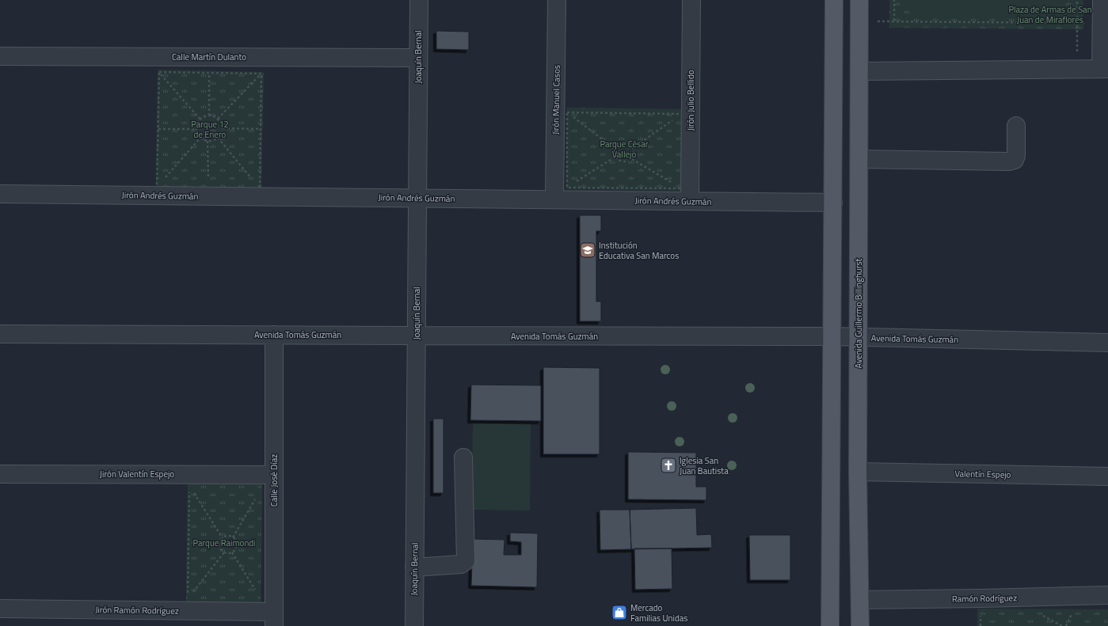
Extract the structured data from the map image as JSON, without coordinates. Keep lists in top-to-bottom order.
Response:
{
  "streets": {
    "main road": ["Avenida Guillermo Billinghurst"],
    "street": [
      "Calle Martín Dulanto",
      "Joaquín Bernal",
      "Jirón Manuel Casos",
      "Jirón Julio Bellido",
      "Jirón Andrés Guzmán",
      "Avenida Tomás Guzmán",
      "Jirón Valentín Espejo",
      "Valentín Espejo",
      "Calle José Díaz",
      "Ramón Rodríguez",
      "Jirón Ramón Rodríguez"
    ]
  },
  "crossings": [
    ["Calle Martín Dulanto", "Joaquín Bernal"],
    ["Joaquín Bernal", "Jirón Andrés Guzmán"],
    ["Joaquín Bernal", "Avenida Tomás Guzmán"],
    ["Jirón Manuel Casos", "Jirón Andrés Guzmán"],
    ["Jirón Julio Bellido", "Jirón Andrés Guzmán"],
    ["Avenida Guillermo Billinghurst", "Avenida Tomás Guzmán"],
    ["Avenida Guillermo Billinghurst", "Valentín Espejo"],
    ["Avenida Guillermo Billinghurst", "Ramón Rodríguez"],
    ["Avenida Tomás Guzmán", "Calle José Díaz"],
    ["Jirón Valentín Espejo", "Calle José Díaz"],
    ["Calle José Díaz", "Jirón Ramón Rodríguez"]
  ],
  "parks": [
    "Plaza de Armas de San Juan de Miraflores",
    "Parque 12 de Enero",
    "Parque César Vallejo",
    "Parque Raimondi"
  ],
  "places": {
    "school or university": ["Institución Educativa San Marcos"],
    "church": ["Iglesia San Juan Bautista"],
    "shop": ["Mercado Familias Unidas"]
  }
}
